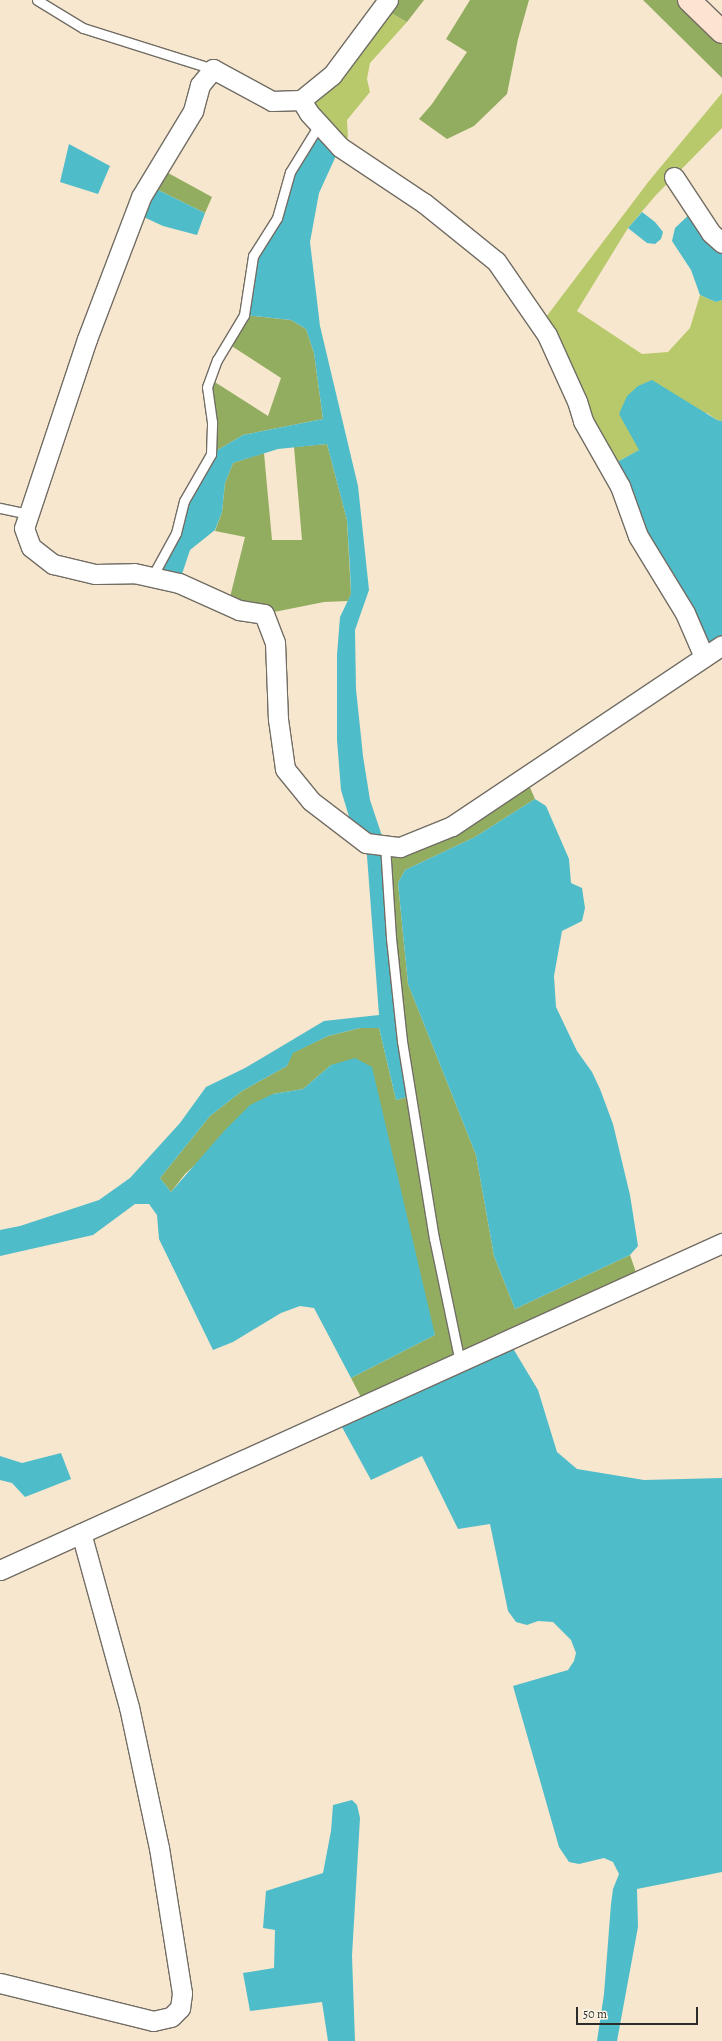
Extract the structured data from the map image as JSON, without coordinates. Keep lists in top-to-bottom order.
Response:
{
  "scale_bar": "50 m"
}
